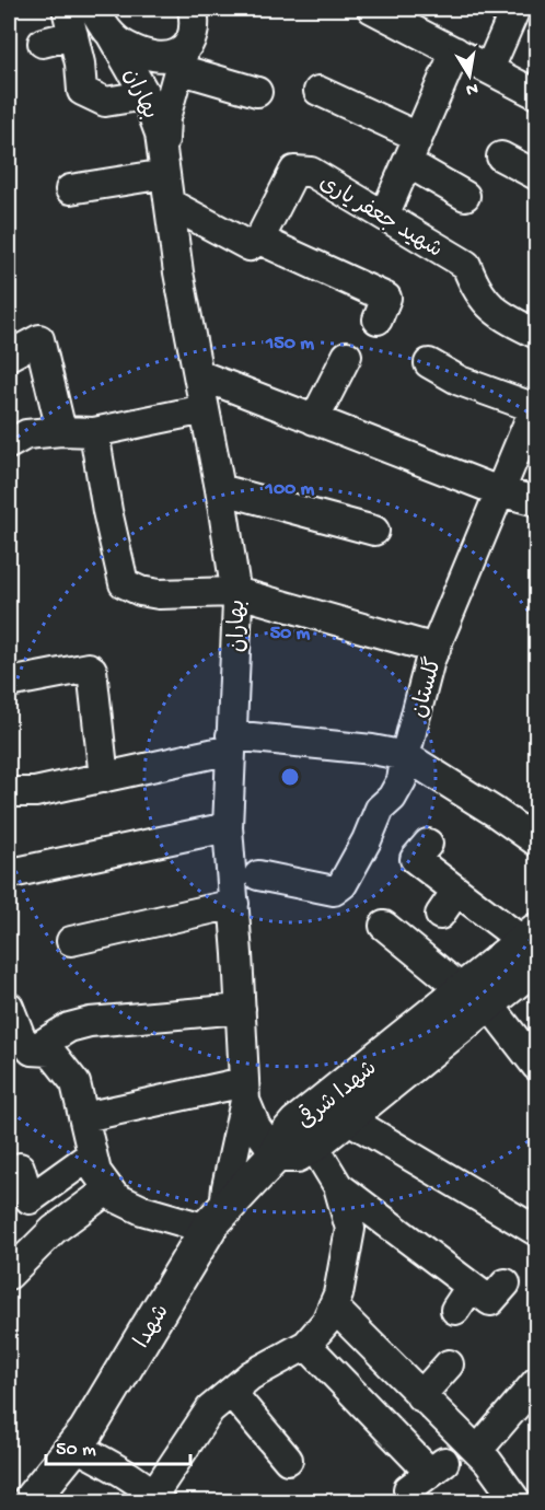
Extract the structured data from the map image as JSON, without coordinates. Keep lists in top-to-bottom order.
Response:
{
  "streets": {
    "main road": ["شهدا شرقی", "شهدا"],
    "street": ["بهاران", "شهید جعفر یاری", "گلستان"]
  },
  "crossings": [
    ["شهدا شرقی", "شهدا"]
  ],
  "scale_bar": "50 m",
  "north": "bottom",
  "rings": ["150 m", "100 m", "50 m"]
}
